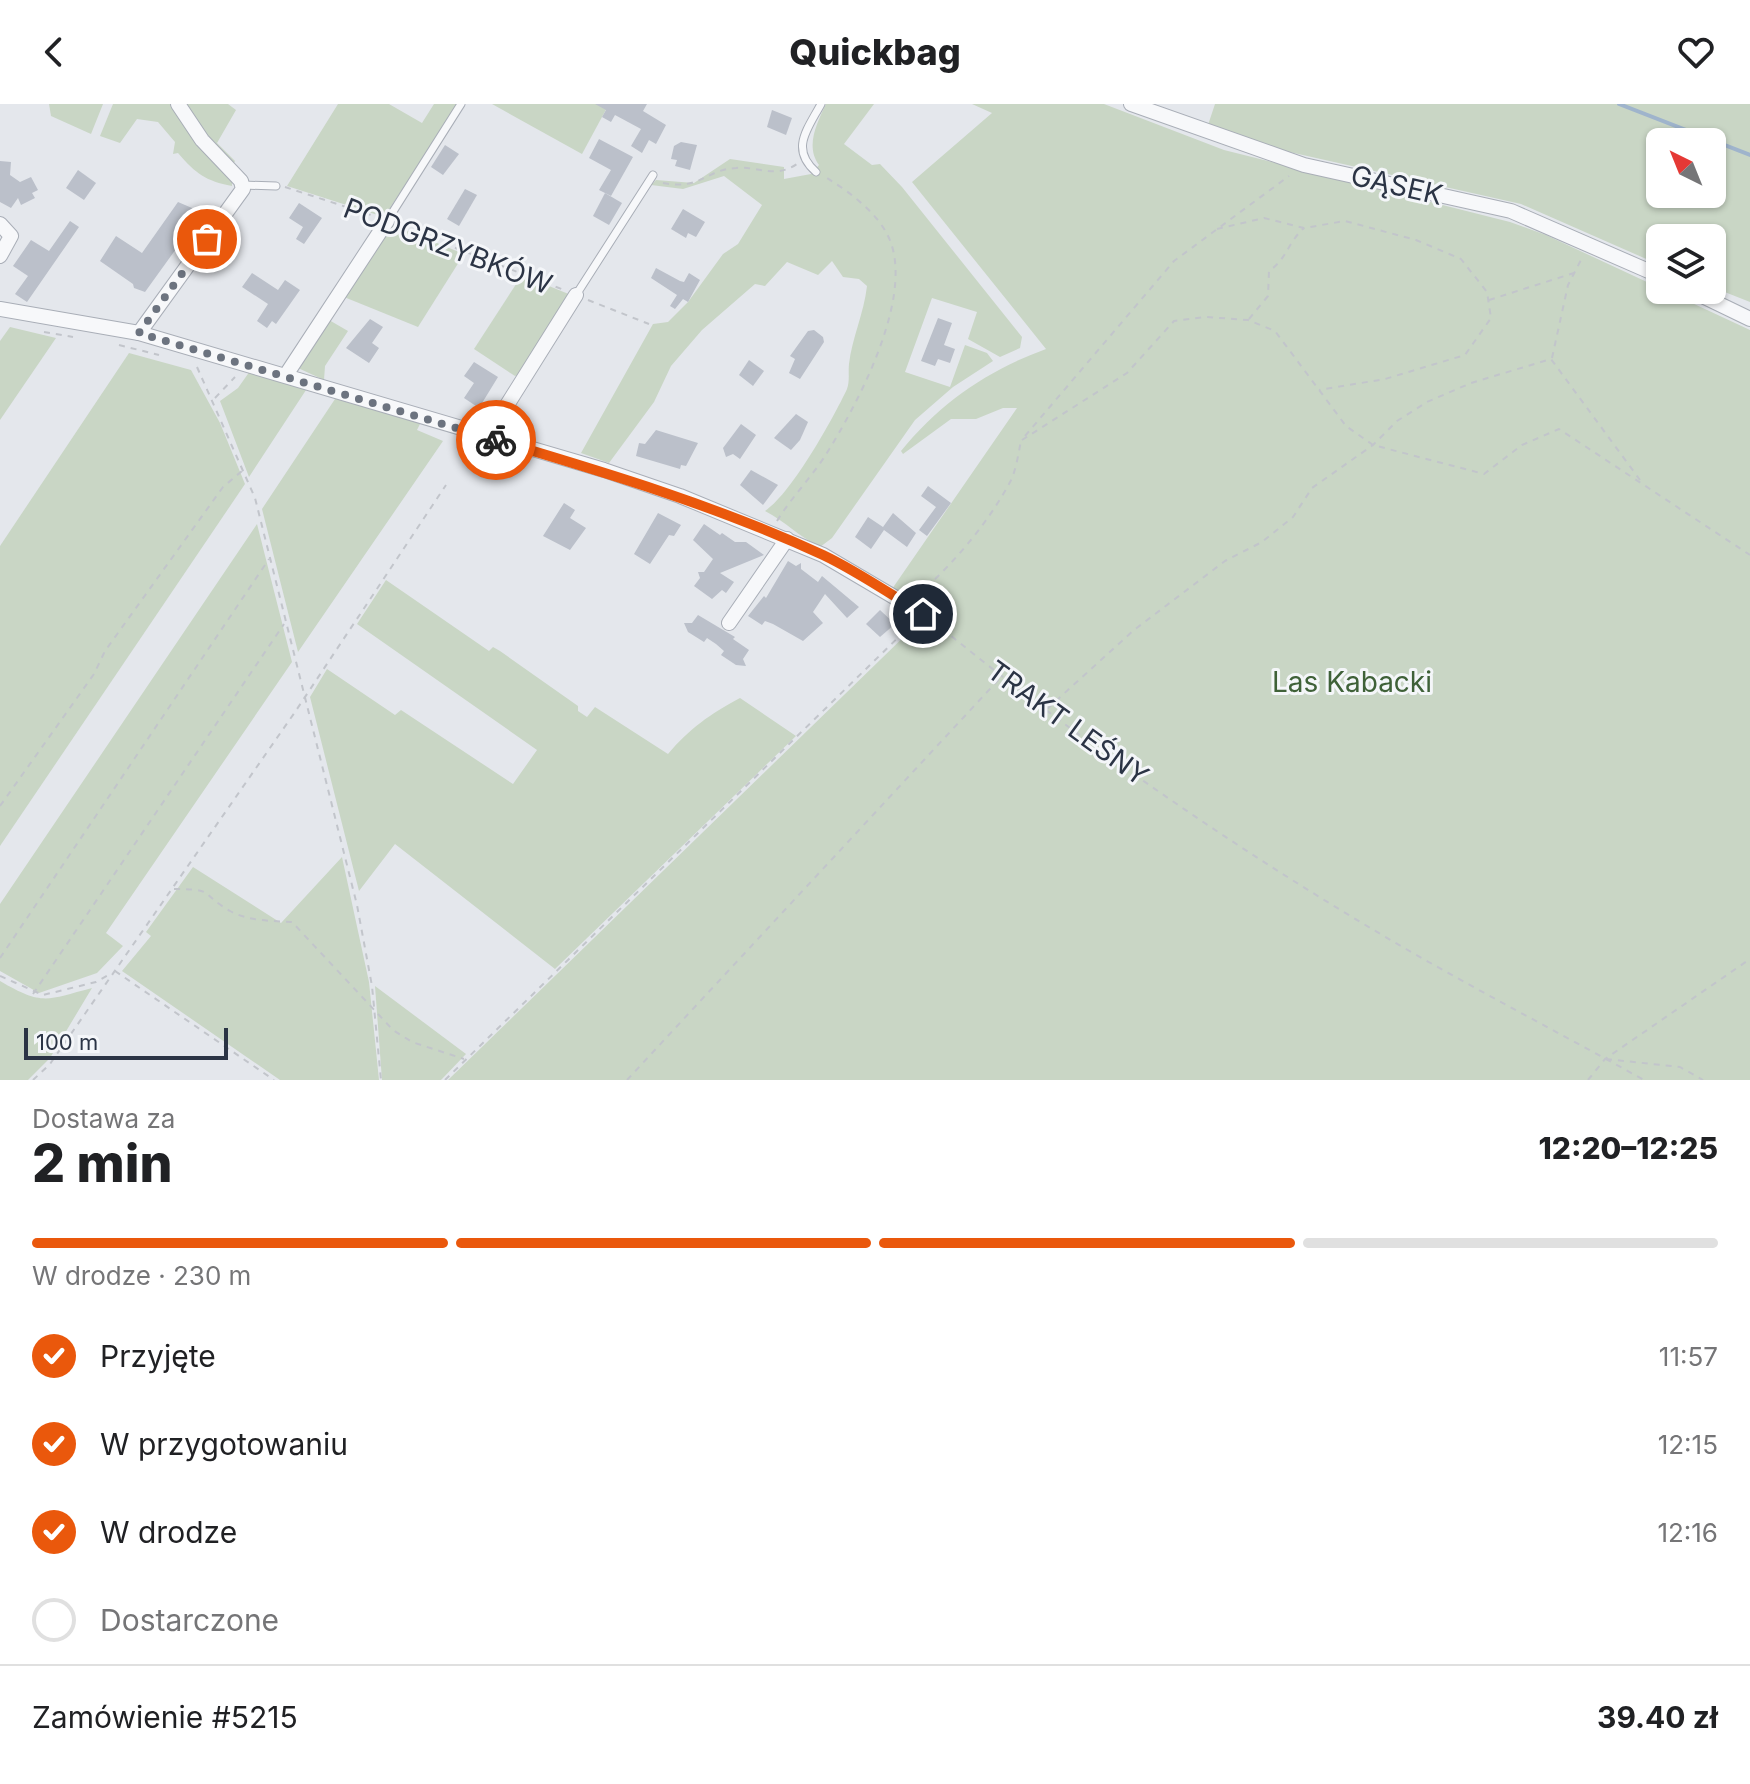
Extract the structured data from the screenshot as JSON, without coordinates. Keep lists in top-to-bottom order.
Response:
{
  "streets": {
    "street": ["GĄSEK"],
    "path": ["PODGRZYBKÓW", "TRAKT LEŚNY"]
  },
  "parks": ["Las Kabacki"],
  "scale_bar": "100 m",
  "north": "top left",
  "page": {
    "header": "Quickbag",
    "scale": "100 m",
    "heading": ["2 min", "Dostawa za", "12:20–12:25"],
    "panel": ["Zamówienie #5215", "39.40 zł"],
    "bar": "W drodze · 230 m",
    "list": [
      ["Przyjęte", "11:57"],
      ["W przygotowaniu", "12:15"],
      ["W drodze", "12:16"],
      "Dostarczone"
    ]
  }
}
